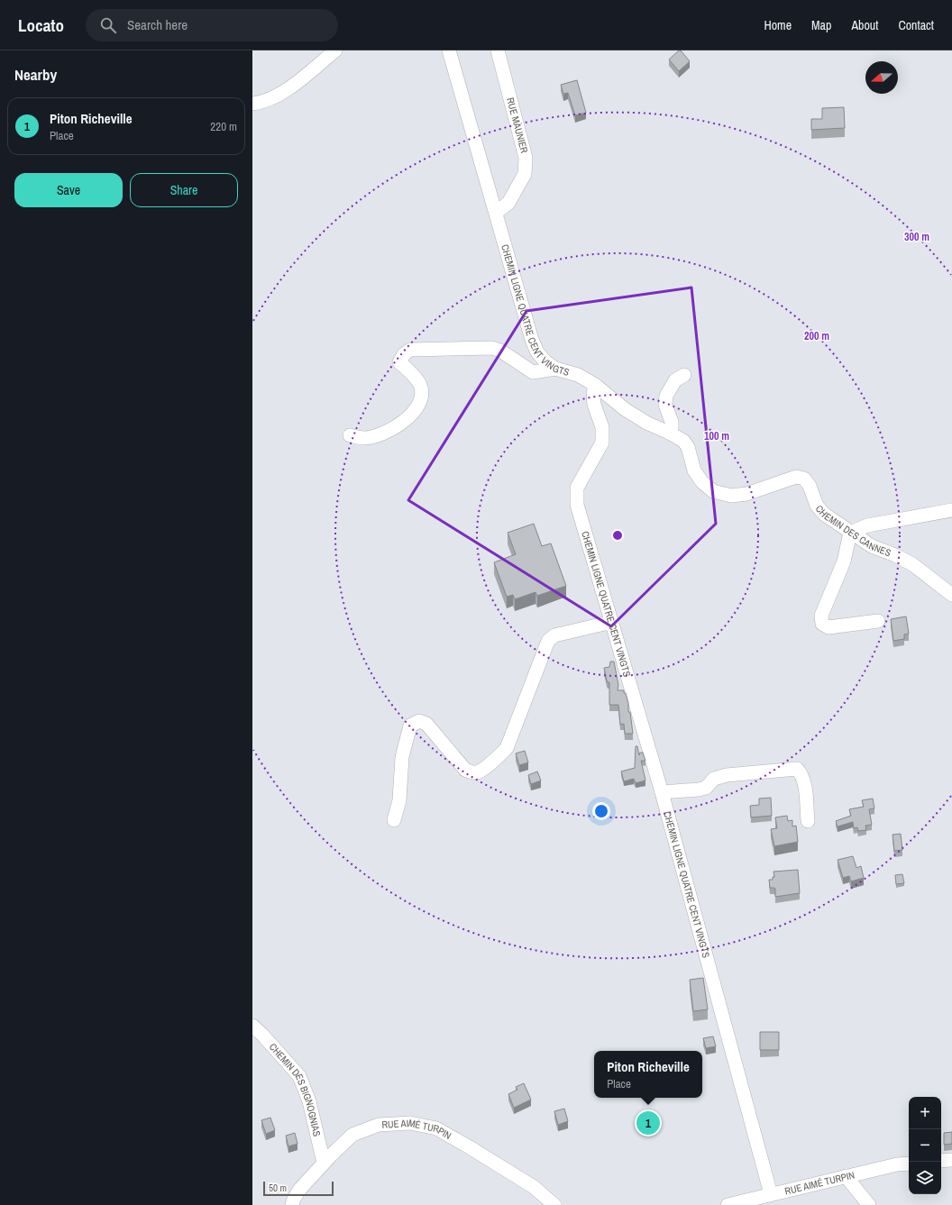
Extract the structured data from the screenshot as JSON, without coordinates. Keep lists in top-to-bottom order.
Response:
{
  "streets": {
    "street": [
      "RUE MAUNIER",
      "CHEMIN LIGNE QUATRE CENT VINGTS",
      "CHEMIN DES CANNES",
      "CHEMIN DES BIGNOGNIAS",
      "RUE AIMÉ TURPIN"
    ]
  },
  "crossings": [
    ["RUE MAUNIER", "CHEMIN LIGNE QUATRE CENT VINGTS"],
    ["CHEMIN LIGNE QUATRE CENT VINGTS", "CHEMIN DES CANNES"],
    ["CHEMIN LIGNE QUATRE CENT VINGTS", "RUE AIMÉ TURPIN"],
    ["CHEMIN DES BIGNOGNIAS", "RUE AIMÉ TURPIN"]
  ],
  "scale_bar": "50 m",
  "north": "left",
  "page": {
    "header": "Locato",
    "search": "Search here",
    "nav": [
      "Home",
      "Map",
      "About",
      "Contact"
    ],
    "heading": "Nearby",
    "list": [
      {
        "mark": "1",
        "name": "Piton Richeville",
        "note": "Place",
        "value": "220 m"
      }
    ],
    "buttons": ["Save", "Share"],
    "popup": ["Piton Richeville", "Place"],
    "map_buttons": ["+", "−"],
    "pins": "1",
    "scale": "50 m"
  },
  "rings": ["300 m", "200 m", "100 m"]
}
